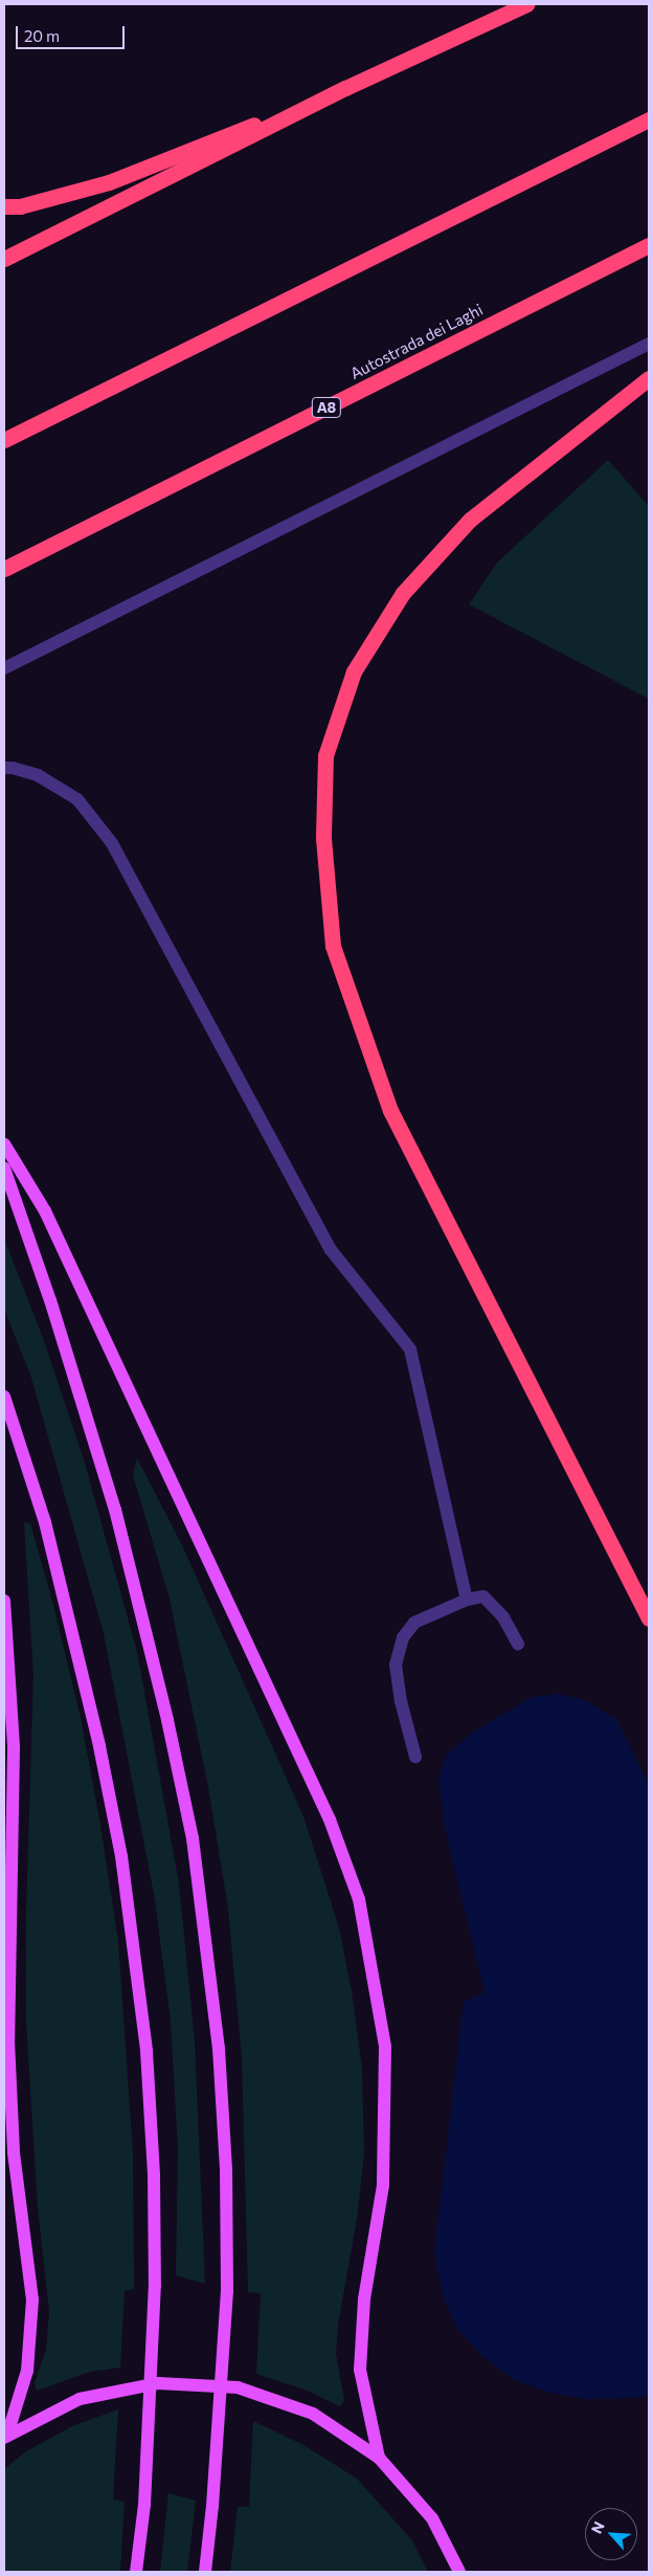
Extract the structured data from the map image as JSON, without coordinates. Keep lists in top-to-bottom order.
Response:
{
  "streets": {
    "highway": ["Autostrada dei Laghi", "A8"]
  },
  "scale_bar": "20 m",
  "north": "top left"
}
